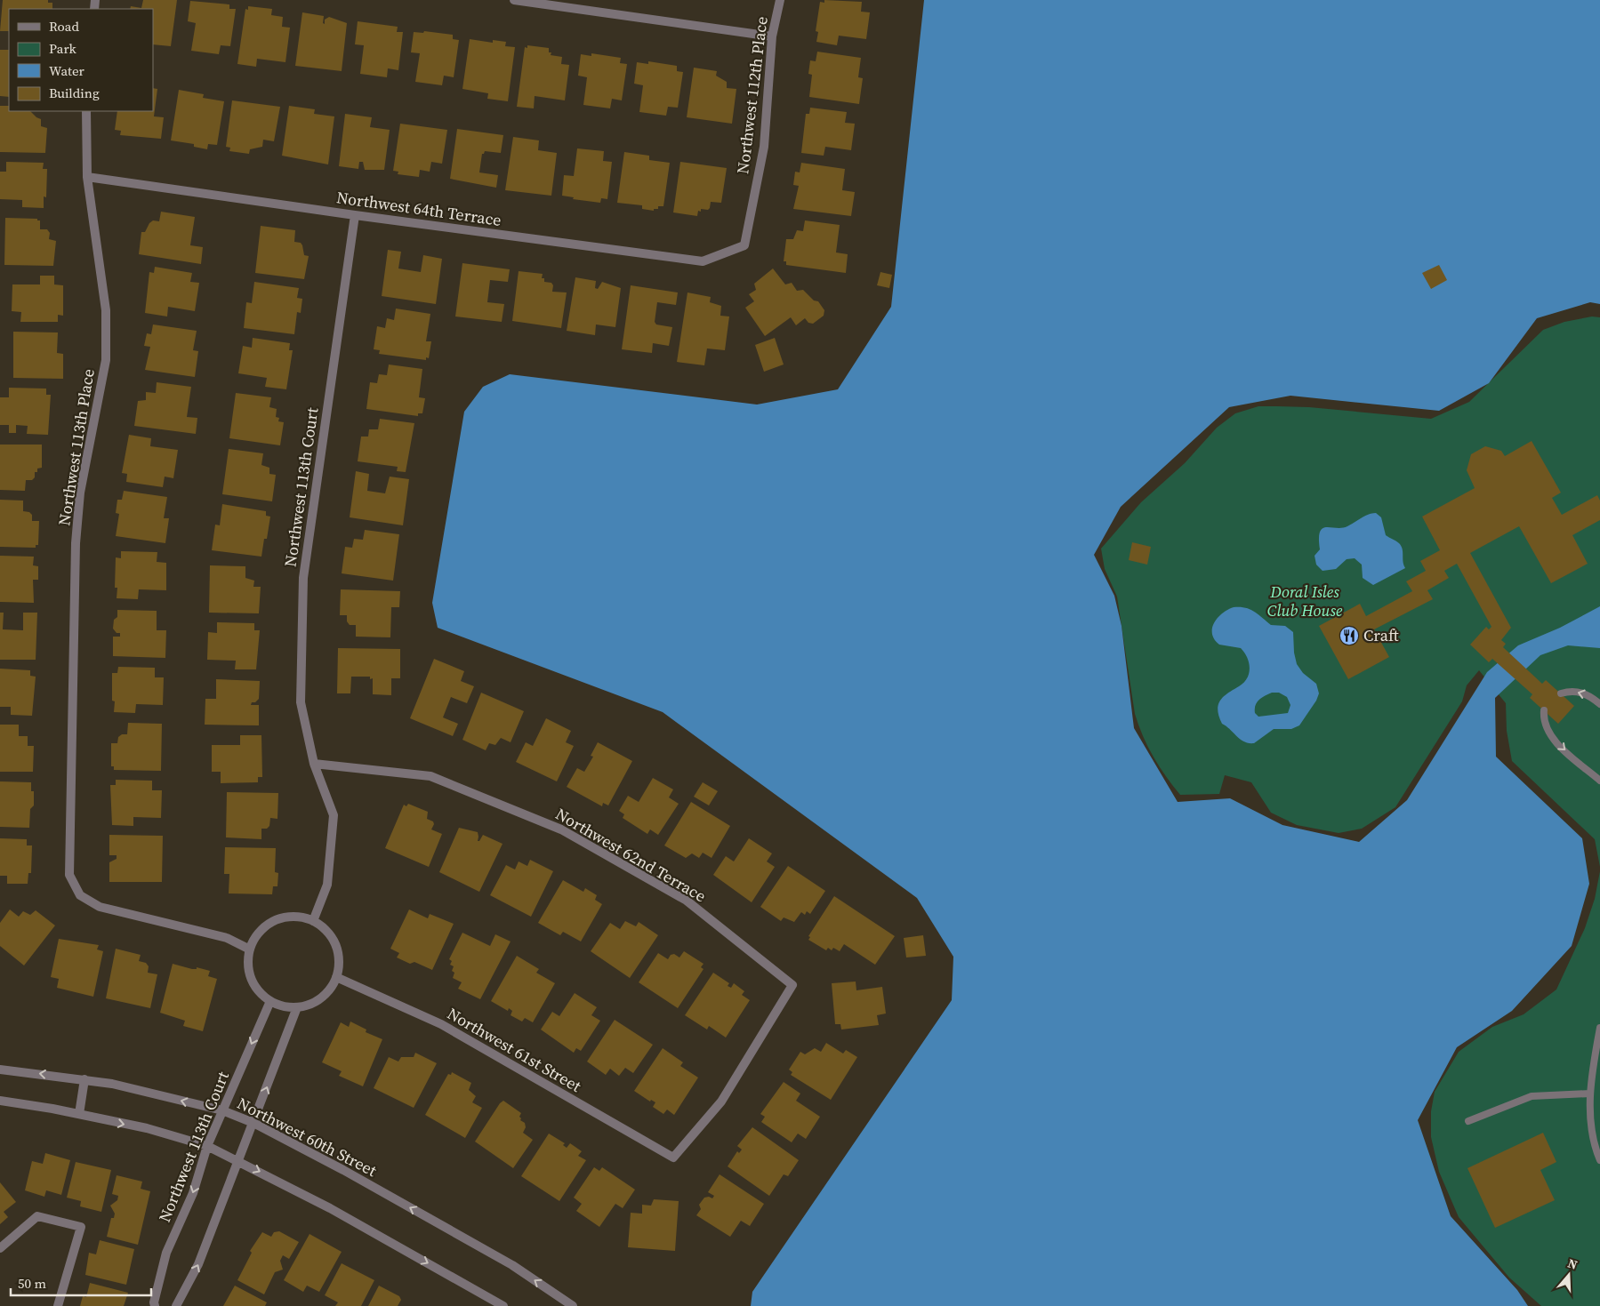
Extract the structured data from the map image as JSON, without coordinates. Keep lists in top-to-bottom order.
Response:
{
  "streets": {
    "street": [
      "Northwest 112th Place",
      "Northwest 64th Terrace",
      "Northwest 113th Place",
      "Northwest 113th Court",
      "Northwest 62nd Terrace",
      "Northwest 61st Street",
      "Northwest 60th Street"
    ]
  },
  "crossings": [
    ["Northwest 112th Place", "Northwest 64th Terrace"],
    ["Northwest 64th Terrace", "Northwest 113th Place"],
    ["Northwest 64th Terrace", "Northwest 113th Court"],
    ["Northwest 113th Place", "Northwest 113th Court"],
    ["Northwest 113th Place", "Northwest 61st Street"],
    ["Northwest 113th Court", "Northwest 62nd Terrace"],
    ["Northwest 113th Court", "Northwest 61st Street"],
    ["Northwest 113th Court", "Northwest 60th Street"],
    ["Northwest 62nd Terrace", "Northwest 61st Street"]
  ],
  "parks": ["Doral Isles Club House"],
  "places": {
    "restaurant": ["Craft"]
  },
  "legend": [
    "Road",
    "Park",
    "Water",
    "Building"
  ],
  "scale_bar": "50 m",
  "north": "top"
}
